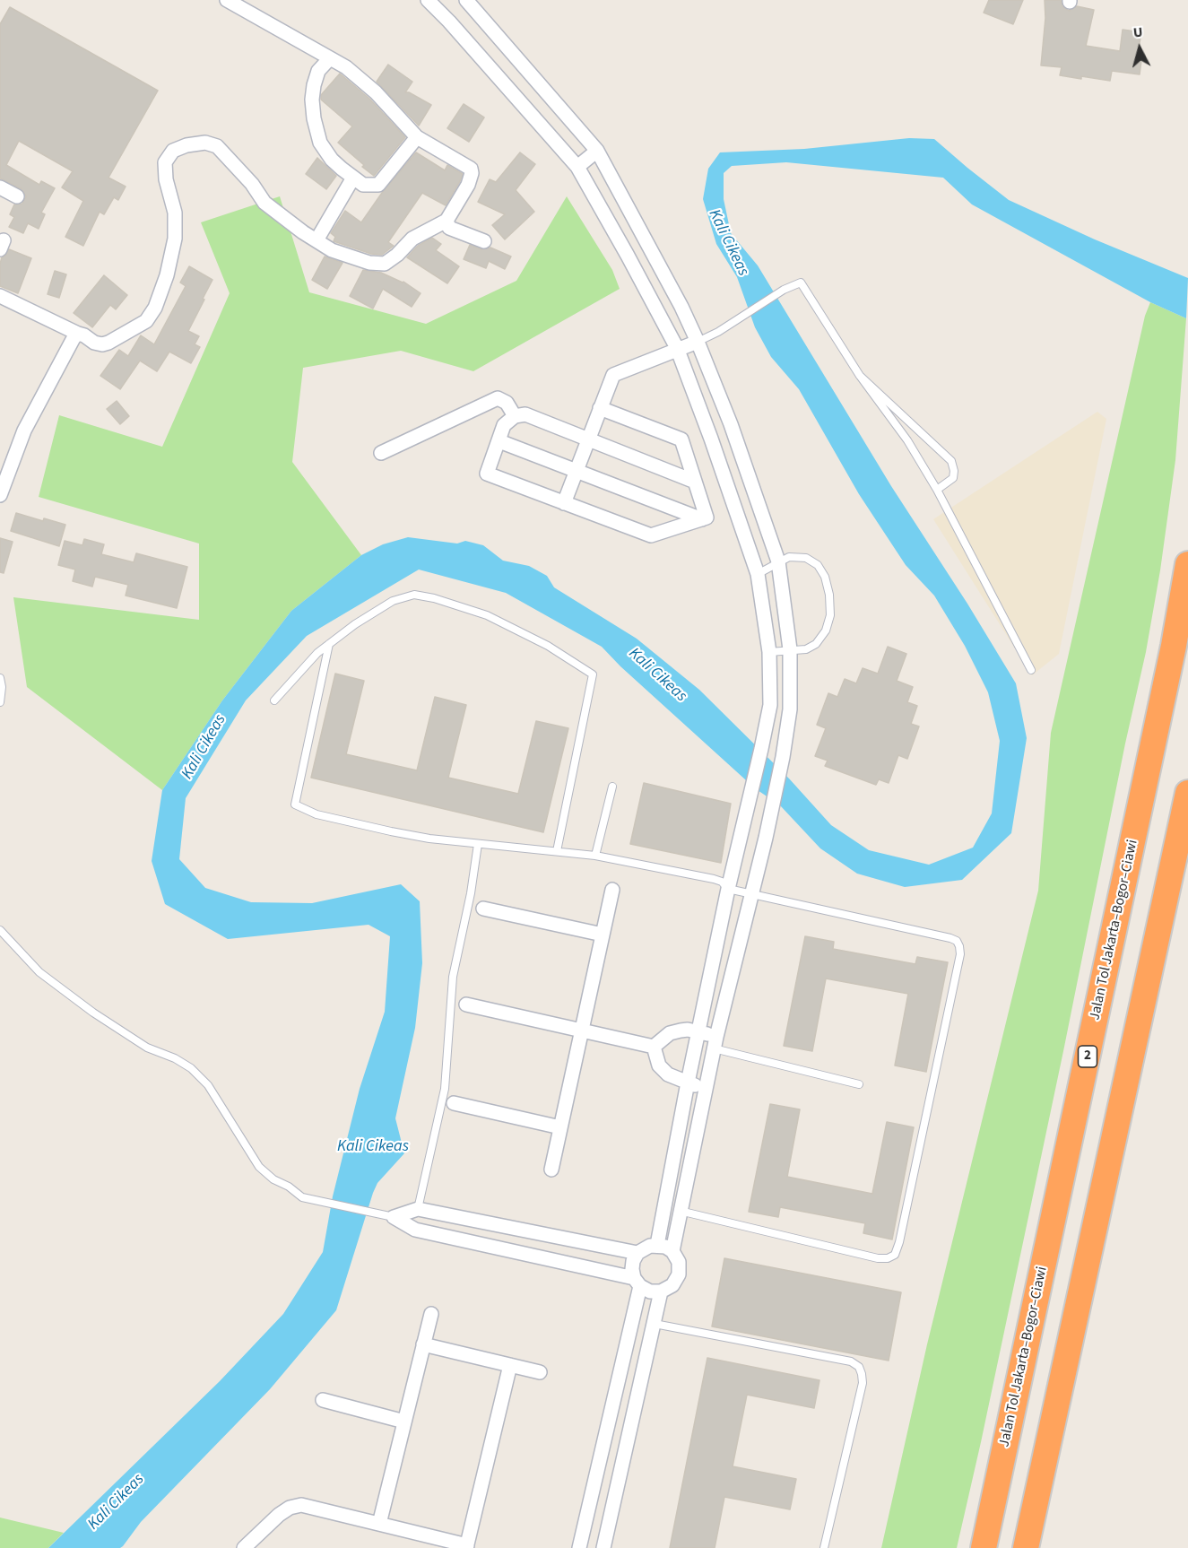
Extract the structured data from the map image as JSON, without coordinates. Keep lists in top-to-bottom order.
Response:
{
  "streets": {
    "highway": ["Jalan Tol Jakarta–Bogor–Ciawi", "2"]
  },
  "water": ["Kali Cikeas"],
  "north": "top"
}
